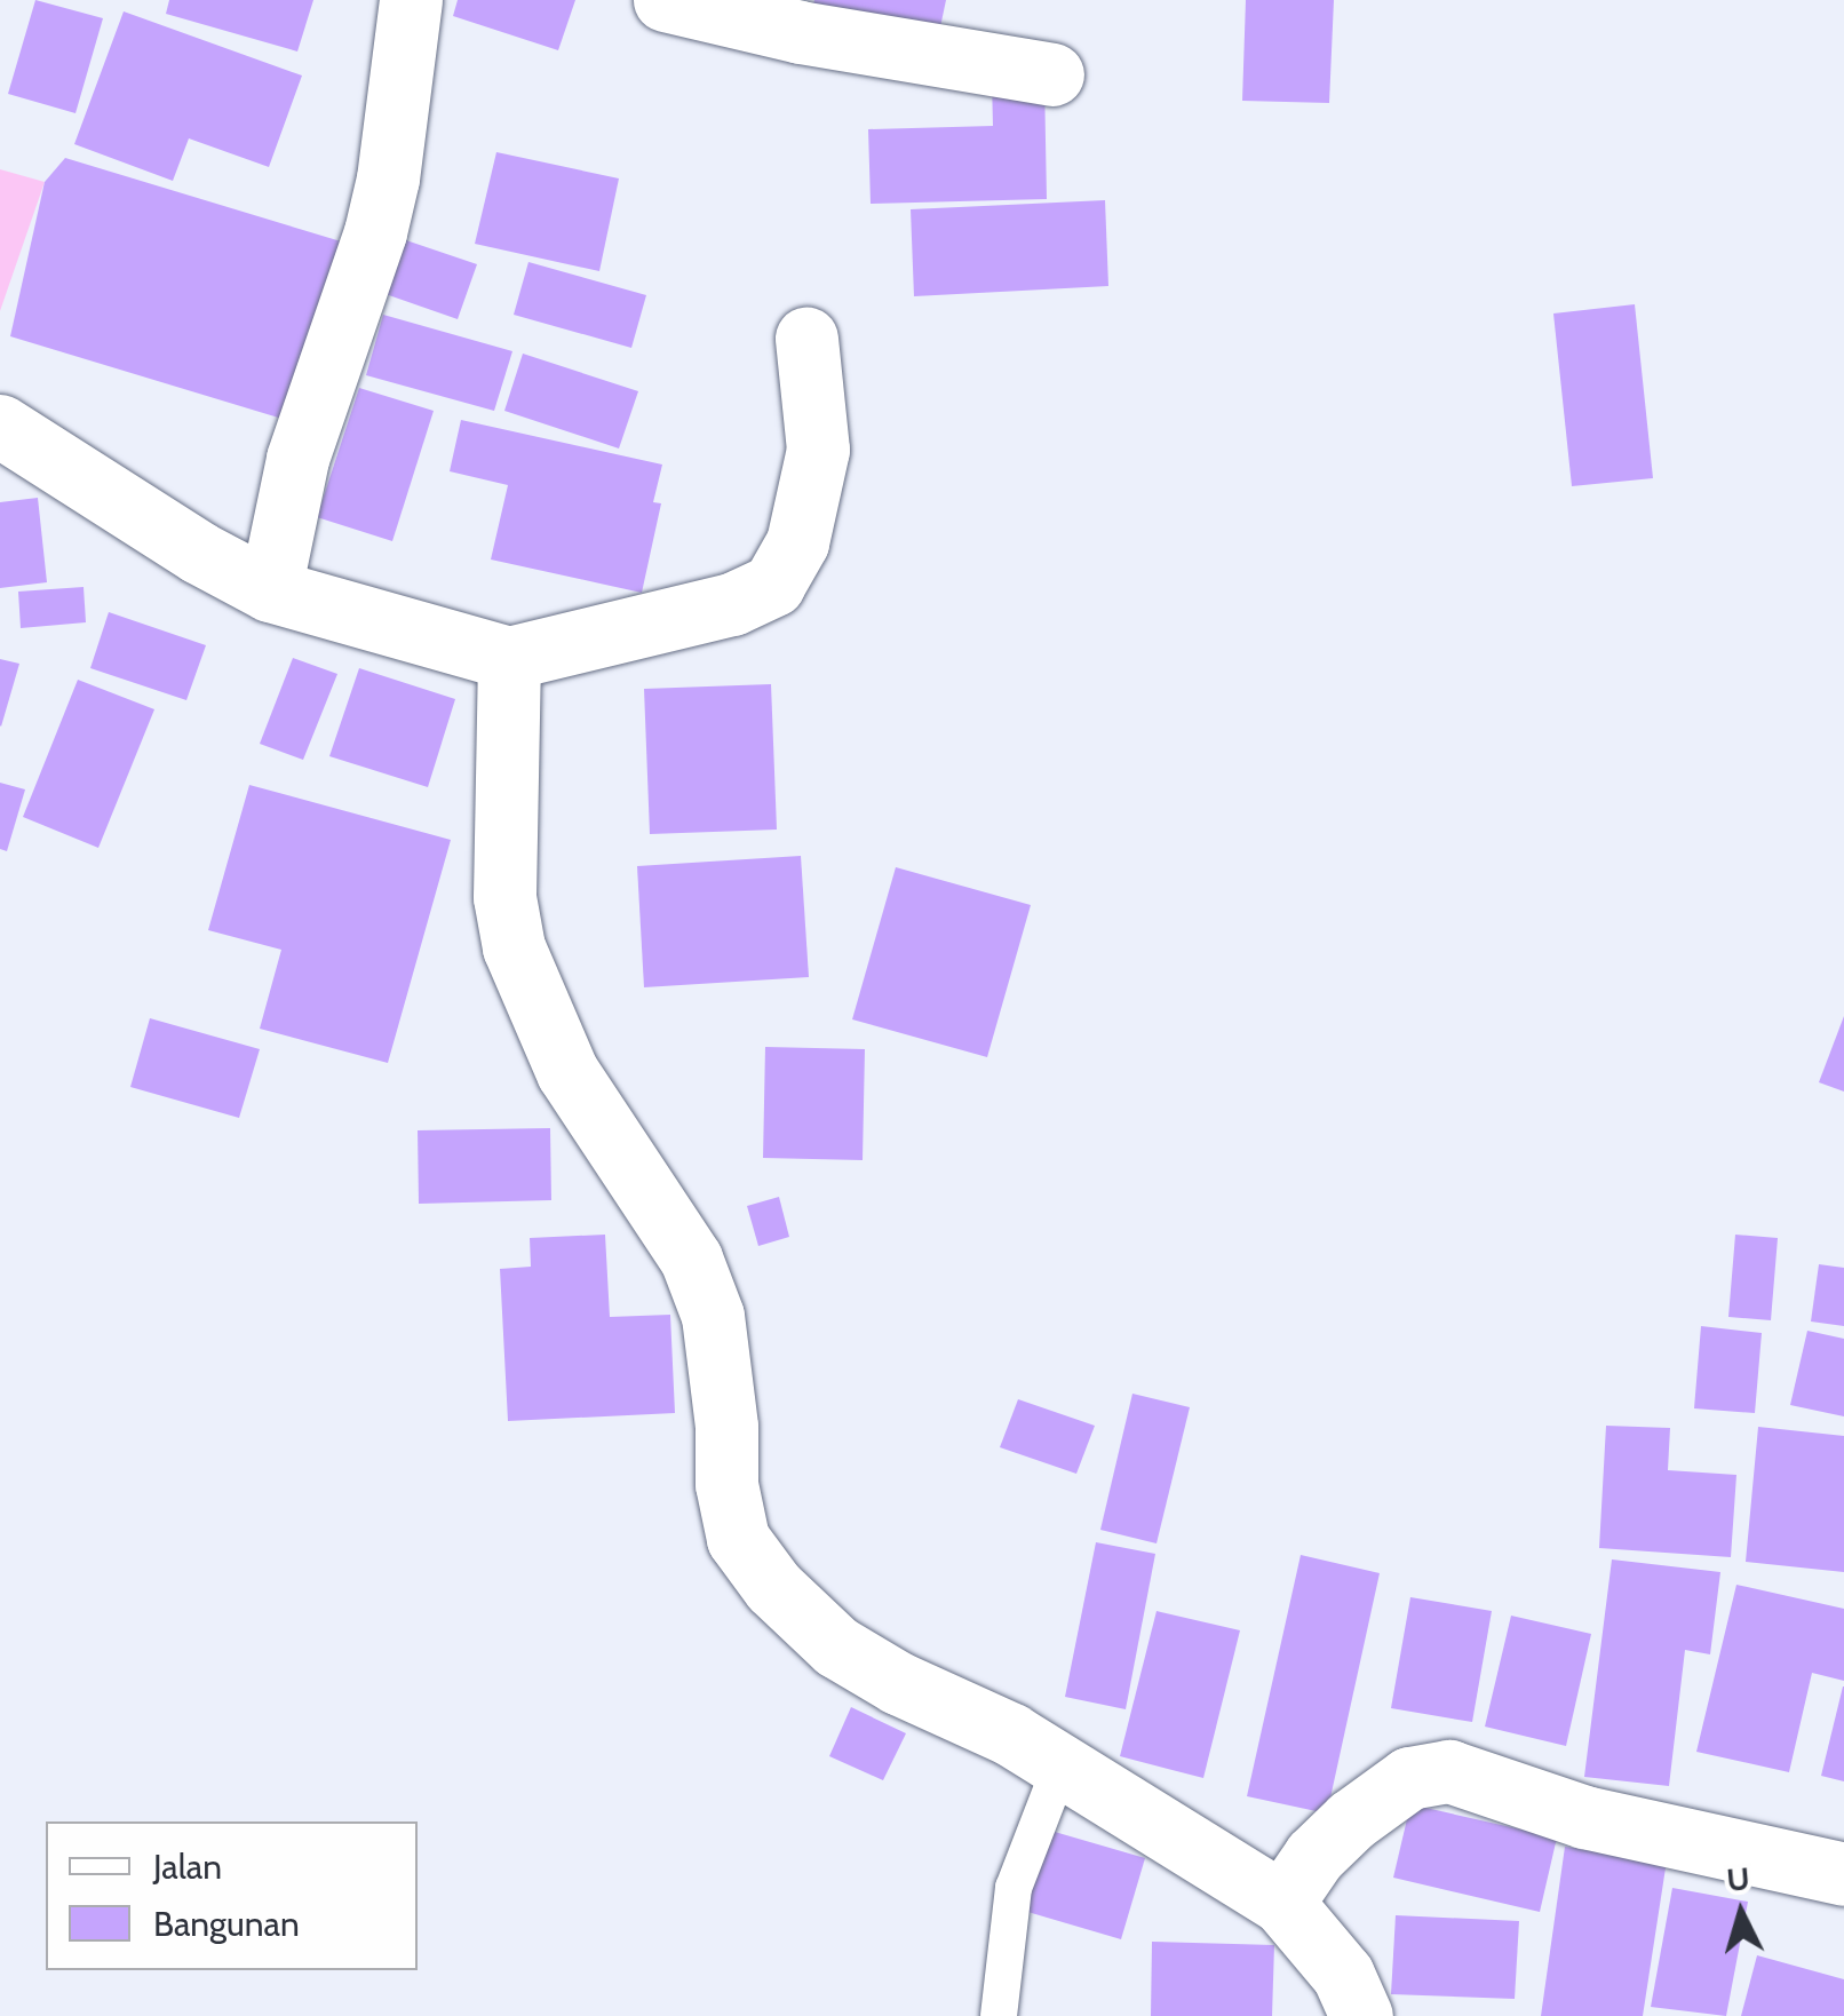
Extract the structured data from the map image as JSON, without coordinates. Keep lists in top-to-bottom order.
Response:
{
  "legend": ["Jalan", "Bangunan"],
  "north": "top"
}
